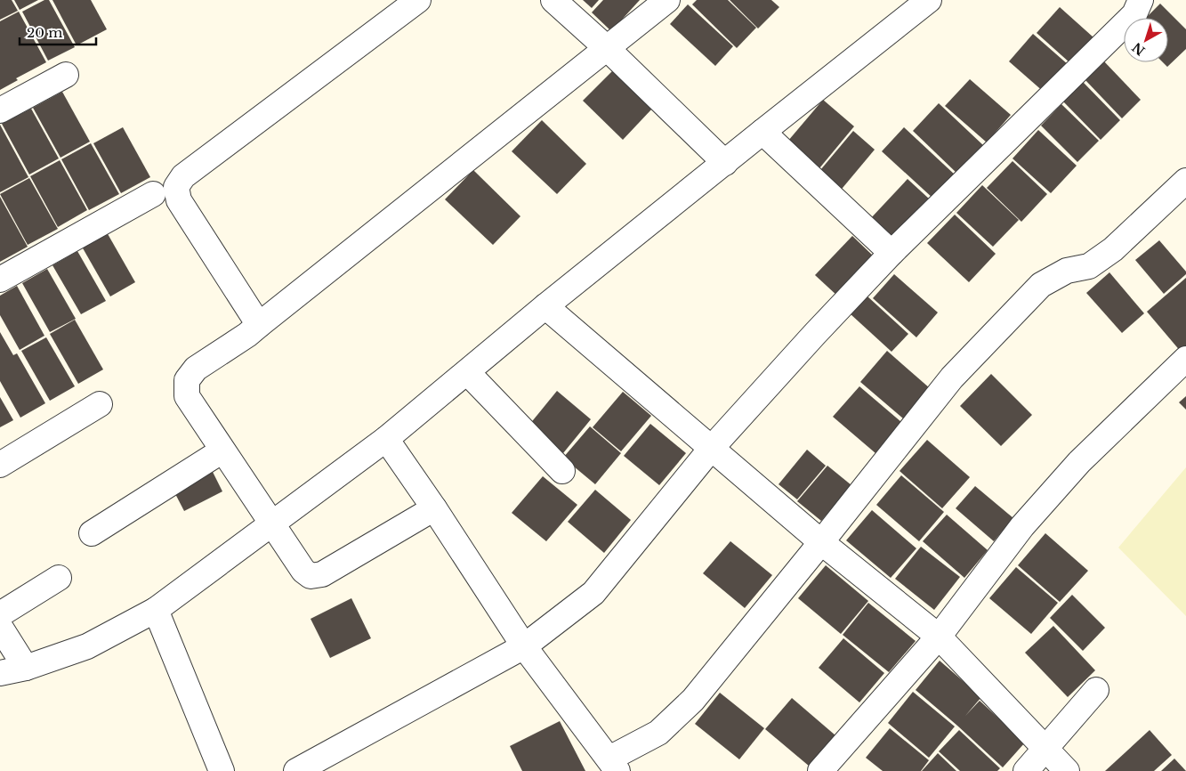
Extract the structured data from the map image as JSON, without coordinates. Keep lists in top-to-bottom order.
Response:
{
  "scale_bar": "20 m",
  "north": "bottom left"
}
